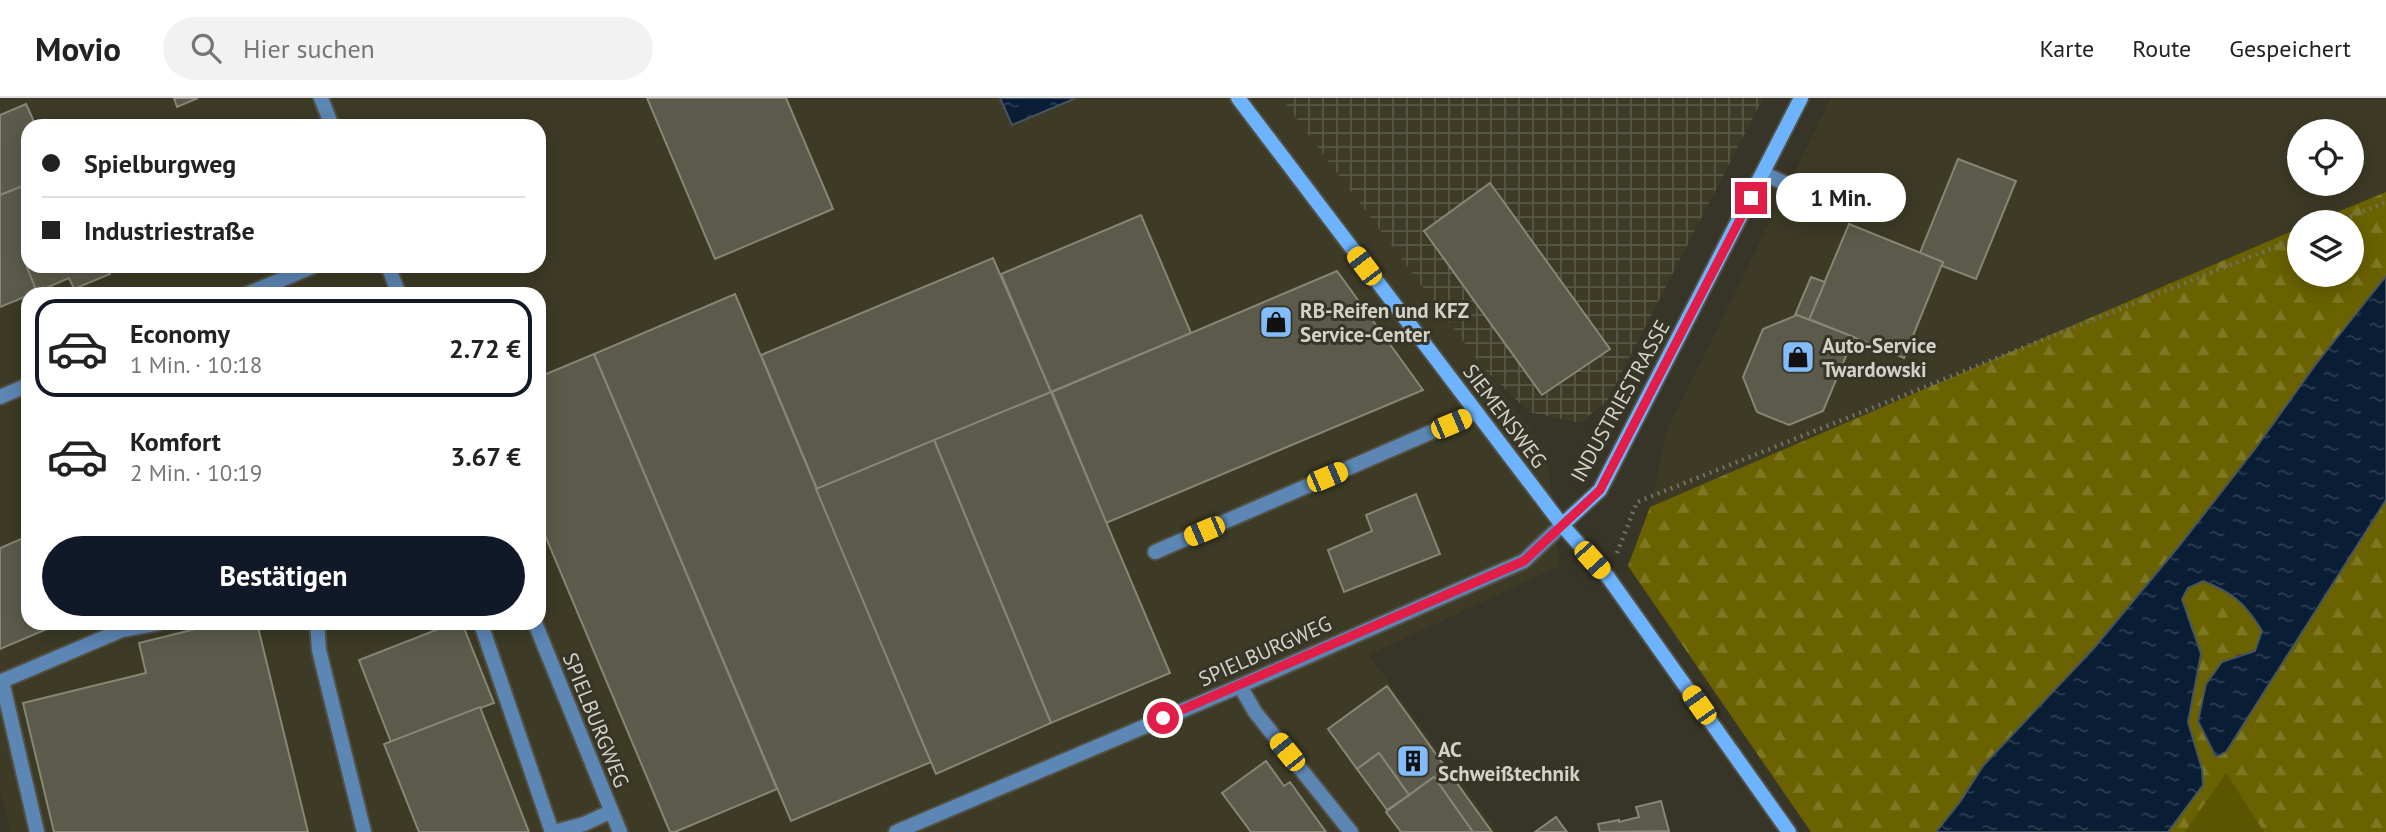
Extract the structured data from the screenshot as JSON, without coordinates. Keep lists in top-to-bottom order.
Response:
{
  "streets": {
    "street": ["INDUSTRIESTRASSE", "SIEMENSWEG", "SPIELBURGWEG"]
  },
  "crossings": [
    ["INDUSTRIESTRASSE", "SIEMENSWEG"],
    ["INDUSTRIESTRASSE", "SPIELBURGWEG"],
    ["SIEMENSWEG", "SPIELBURGWEG"]
  ],
  "places": {
    "shop": ["RB-Reifen und KFZ Service-Center", "Auto-Service Twardowski"],
    "building": ["AC Schweißtechnik"]
  },
  "page": {
    "header": "Movio",
    "search": "Hier suchen",
    "nav": ["Karte", "Route", "Gespeichert"],
    "banner": ["Spielburgweg", "Industriestraße"],
    "bubble": "1 Min.",
    "list": [
      {
        "name": "Economy",
        "note": "1 Min. · 10:18",
        "value": "2.72 €"
      },
      {
        "name": "Komfort",
        "note": "2 Min. · 10:19",
        "value": "3.67 €"
      }
    ],
    "buttons": "Bestätigen"
  }
}
